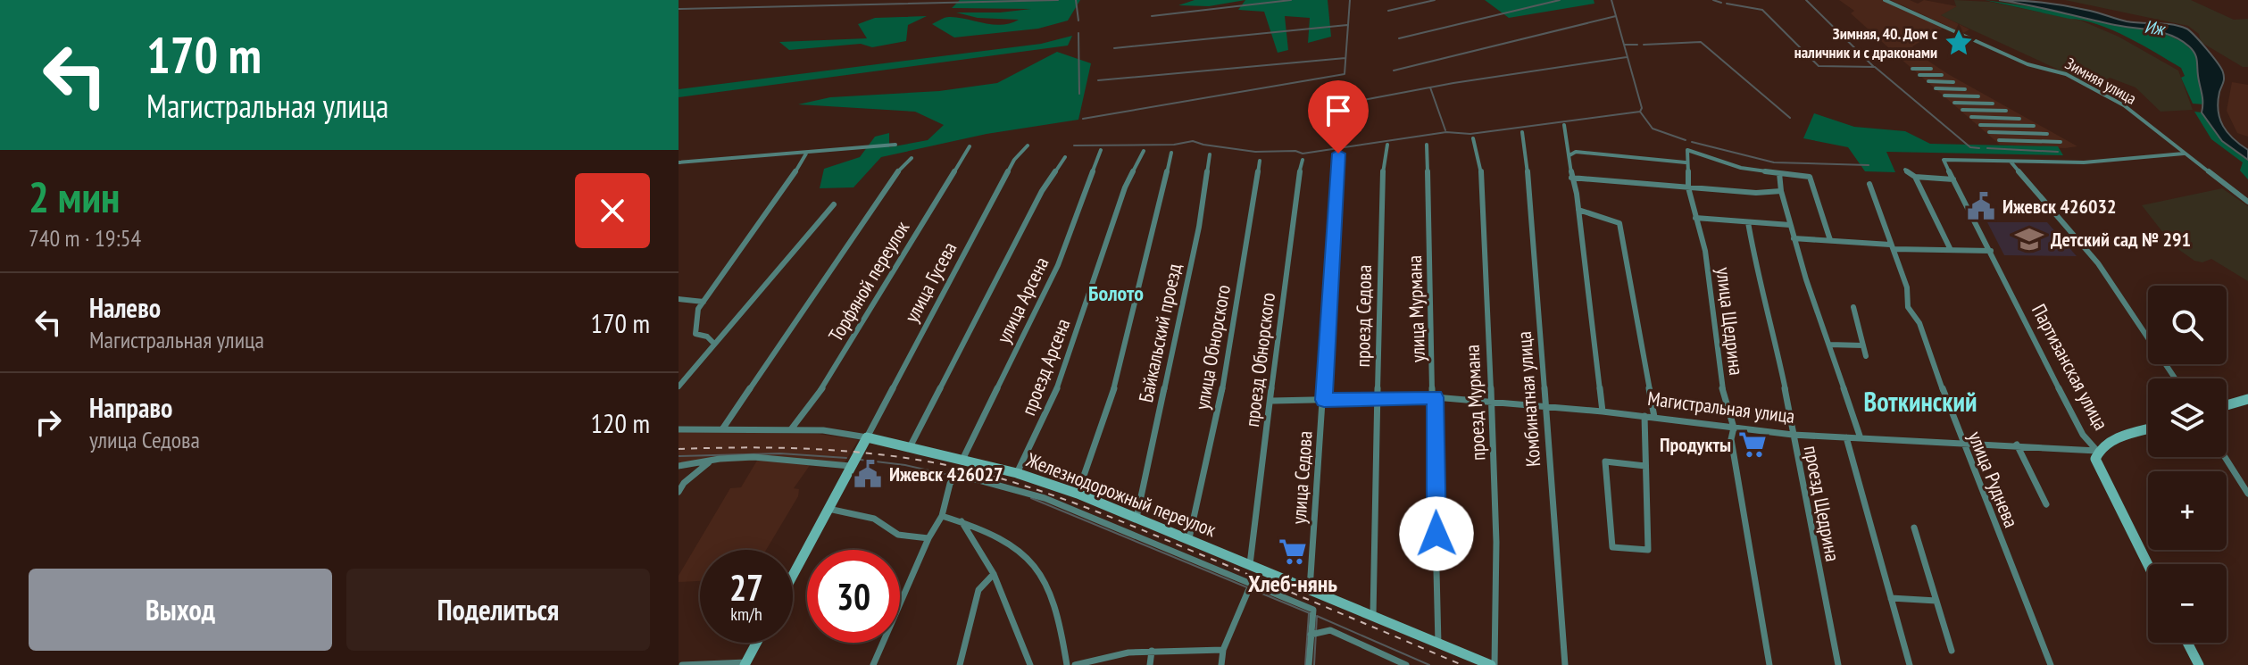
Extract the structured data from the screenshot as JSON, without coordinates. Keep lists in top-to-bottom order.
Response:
{
  "streets": {
    "street": [
      "Зимняя улица",
      "Торфяной переулок",
      "улица Гусева",
      "улица Арсена",
      "улица Мурмана",
      "проезд Седова",
      "улица Щедрина",
      "Байкальский проезд",
      "улица Обнорского",
      "проезд Обнорского",
      "проезд Арсена",
      "Партизанская улица",
      "Комбинатная улица",
      "проезд Мурмана",
      "Магистральная улица",
      "улица Седова",
      "улица Руднева",
      "Железнодорожный переулок",
      "проезд Щедрина"
    ]
  },
  "crossings": [
    ["Торфяной переулок", "Железнодорожный переулок"],
    ["улица Гусева", "Железнодорожный переулок"],
    ["улица Арсена", "Железнодорожный переулок"],
    ["улица Мурмана", "Магистральная улица"],
    ["улица Мурмана", "Железнодорожный переулок"],
    ["проезд Седова", "Магистральная улица"],
    ["проезд Седова", "Железнодорожный переулок"],
    ["улица Щедрина", "Магистральная улица"],
    ["Байкальский проезд", "Железнодорожный переулок"],
    ["улица Обнорского", "Железнодорожный переулок"],
    ["проезд Обнорского", "Магистральная улица"],
    ["проезд Обнорского", "Железнодорожный переулок"],
    ["проезд Арсена", "Железнодорожный переулок"],
    ["Партизанская улица", "Магистральная улица"],
    ["Комбинатная улица", "Магистральная улица"],
    ["проезд Мурмана", "Магистральная улица"],
    ["проезд Мурмана", "Железнодорожный переулок"],
    ["Магистральная улица", "улица Седова"],
    ["Магистральная улица", "улица Руднева"],
    ["Магистральная улица", "проезд Щедрина"],
    ["улица Седова", "Железнодорожный переулок"]
  ],
  "districts": ["Болото", "Воткинский"],
  "water": ["Иж"],
  "places": {
    "place": ["Зимняя, 40. Дом с наличник и с драконами"],
    "public building": ["Ижевск 426032", "Ижевск 426027"],
    "school or university": ["Детский сад № 291"],
    "supermarket": ["Продукты", "Хлеб-нянь"]
  },
  "page": {
    "turn": ["170 m", "Магистральная улица"],
    "heading": ["2 мин", "740 m · 19:54"],
    "list": [
      {
        "name": "Налево",
        "note": "Магистральная улица",
        "value": "170 m"
      },
      {
        "name": "Направо",
        "note": "улица Седова",
        "value": "120 m"
      }
    ],
    "map_buttons": ["+", "−"],
    "speed": "27 km/h",
    "limit": "30",
    "buttons": ["Выход", "Поделиться"]
  }
}
